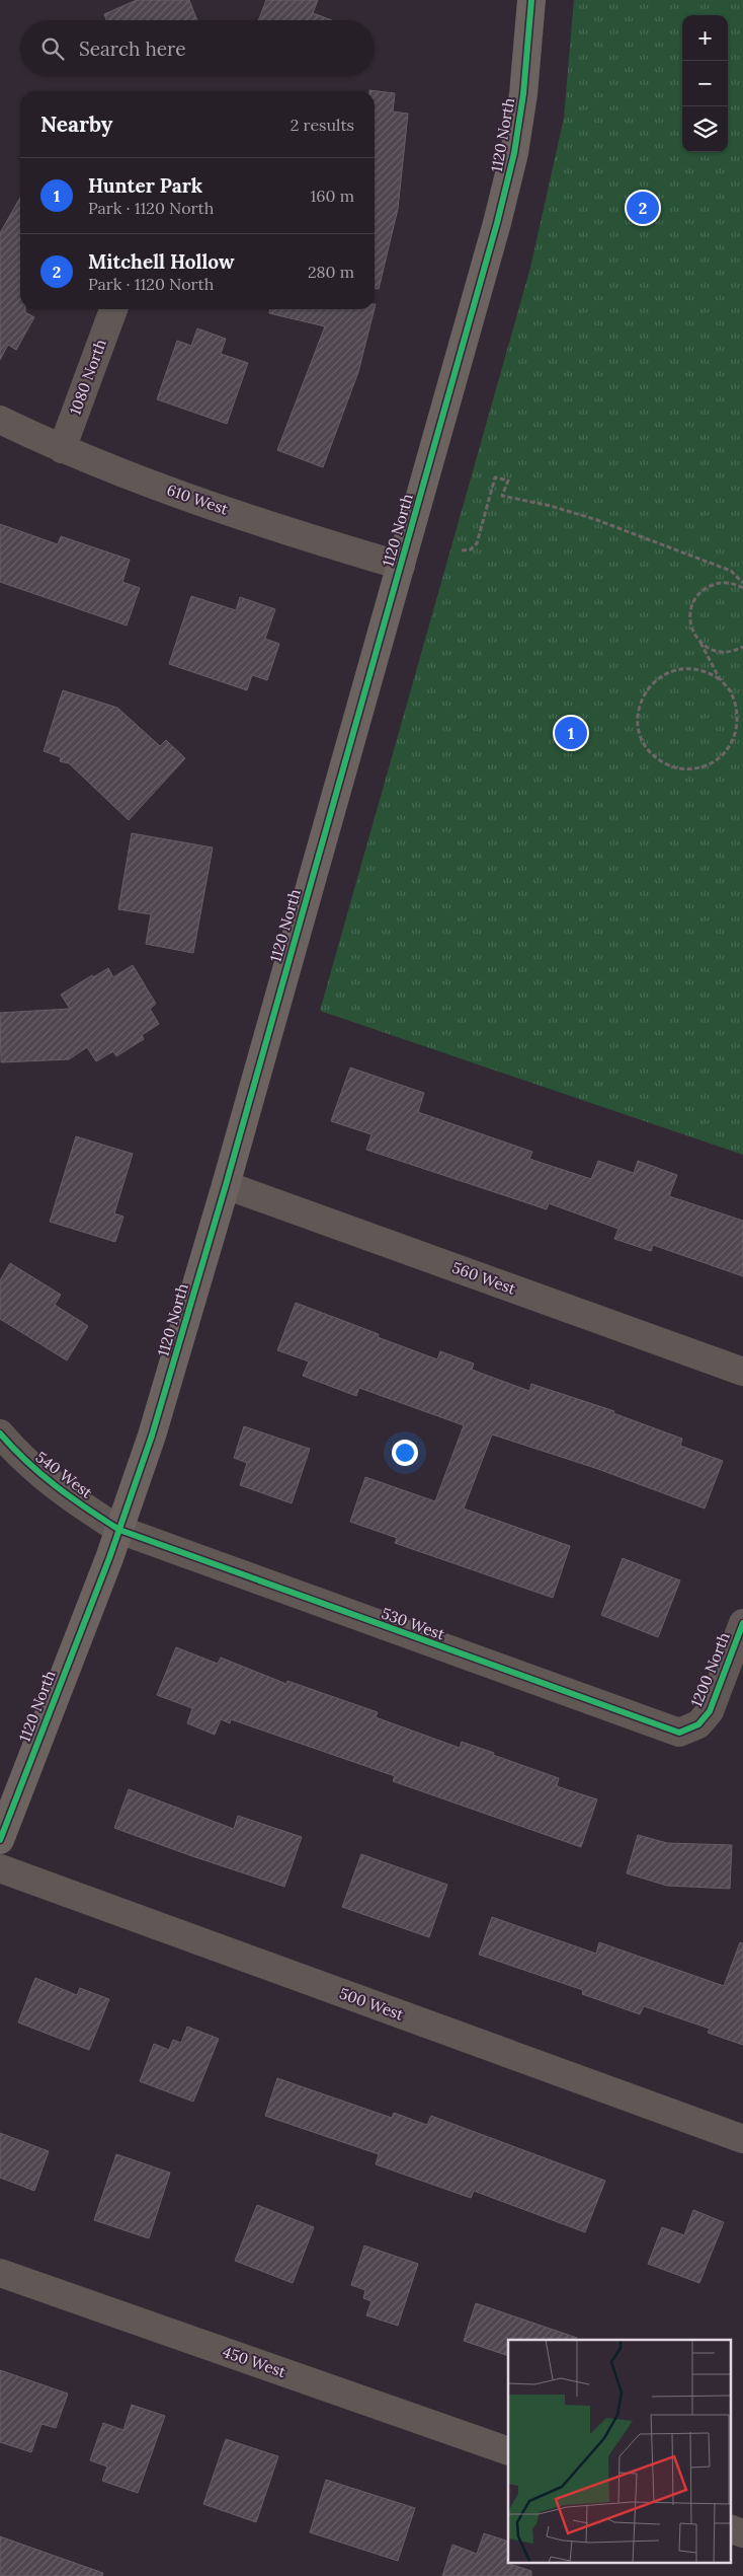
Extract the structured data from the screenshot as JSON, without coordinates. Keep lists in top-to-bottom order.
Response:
{
  "streets": {
    "street": [
      "1120 North",
      "1080 North",
      "610 West",
      "560 West",
      "540 West",
      "530 West",
      "1200 North",
      "500 West",
      "450 West"
    ]
  },
  "crossings": [
    ["1120 North", "610 West"],
    ["1120 North", "560 West"],
    ["1120 North", "540 West"],
    ["1120 North", "530 West"],
    ["1080 North", "610 West"],
    ["540 West", "530 West"],
    ["530 West", "1200 North"]
  ],
  "page": {
    "map_buttons": ["+", "−"],
    "search": "Search here",
    "heading": ["Nearby", "2 results"],
    "list": [
      {
        "mark": "1",
        "name": "Hunter Park",
        "note": "Park · 1120 North",
        "value": "160 m"
      },
      {
        "mark": "2",
        "name": "Mitchell Hollow",
        "note": "Park · 1120 North",
        "value": "280 m"
      }
    ],
    "pins": ["2", "1"]
  }
}
